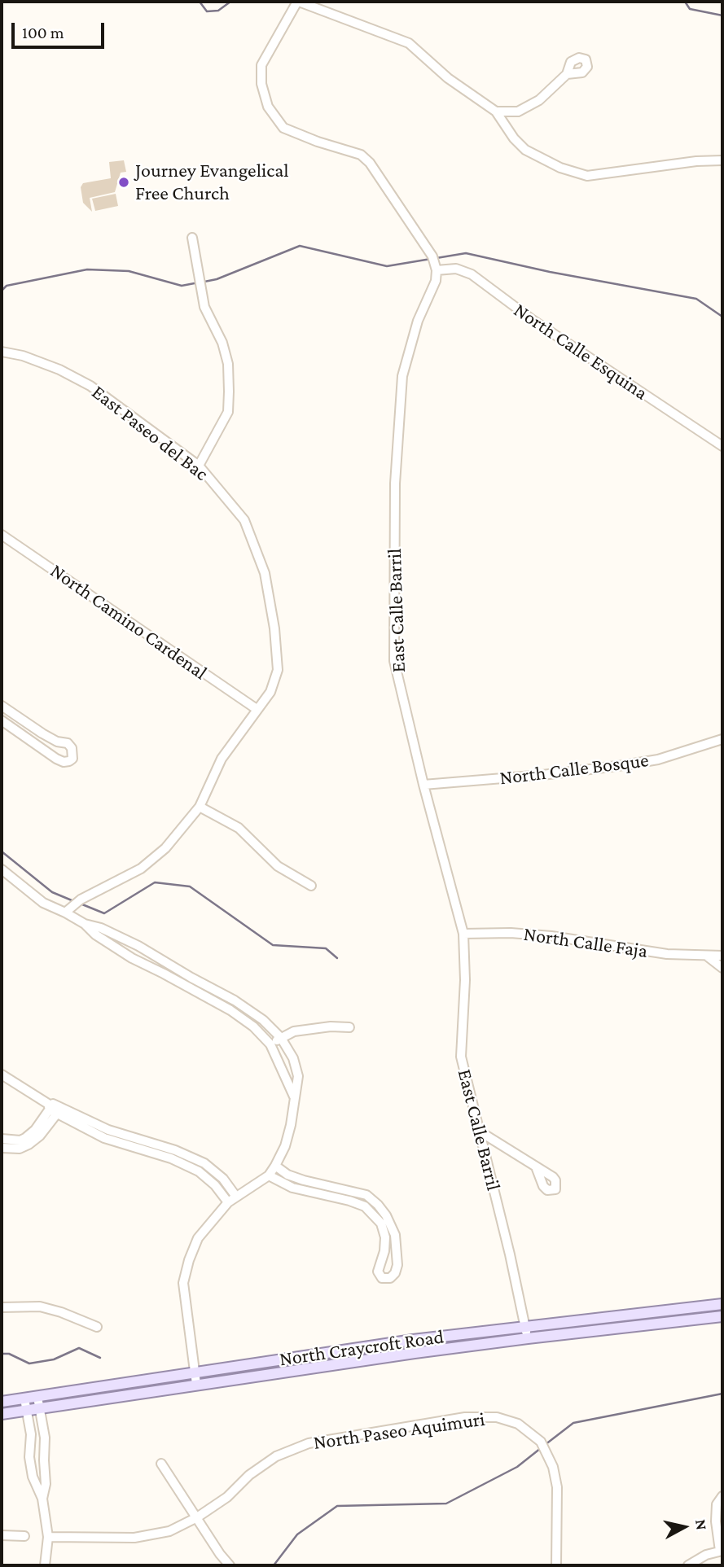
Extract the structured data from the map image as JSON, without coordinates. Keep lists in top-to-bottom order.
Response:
{
  "streets": {
    "main road": ["North Craycroft Road"],
    "street": [
      "North Calle Esquina",
      "East Paseo del Bac",
      "East Calle Barril",
      "North Camino Cardenal",
      "North Calle Bosque",
      "North Calle Faja",
      "North Paseo Aquimuri"
    ]
  },
  "crossings": [
    ["North Calle Esquina", "East Calle Barril"],
    ["East Paseo del Bac", "North Camino Cardenal"],
    ["East Calle Barril", "North Calle Bosque"],
    ["East Calle Barril", "North Calle Faja"],
    ["East Calle Barril", "North Craycroft Road"]
  ],
  "places": ["Journey Evangelical Free Church"],
  "scale_bar": "100 m",
  "north": "right"
}
